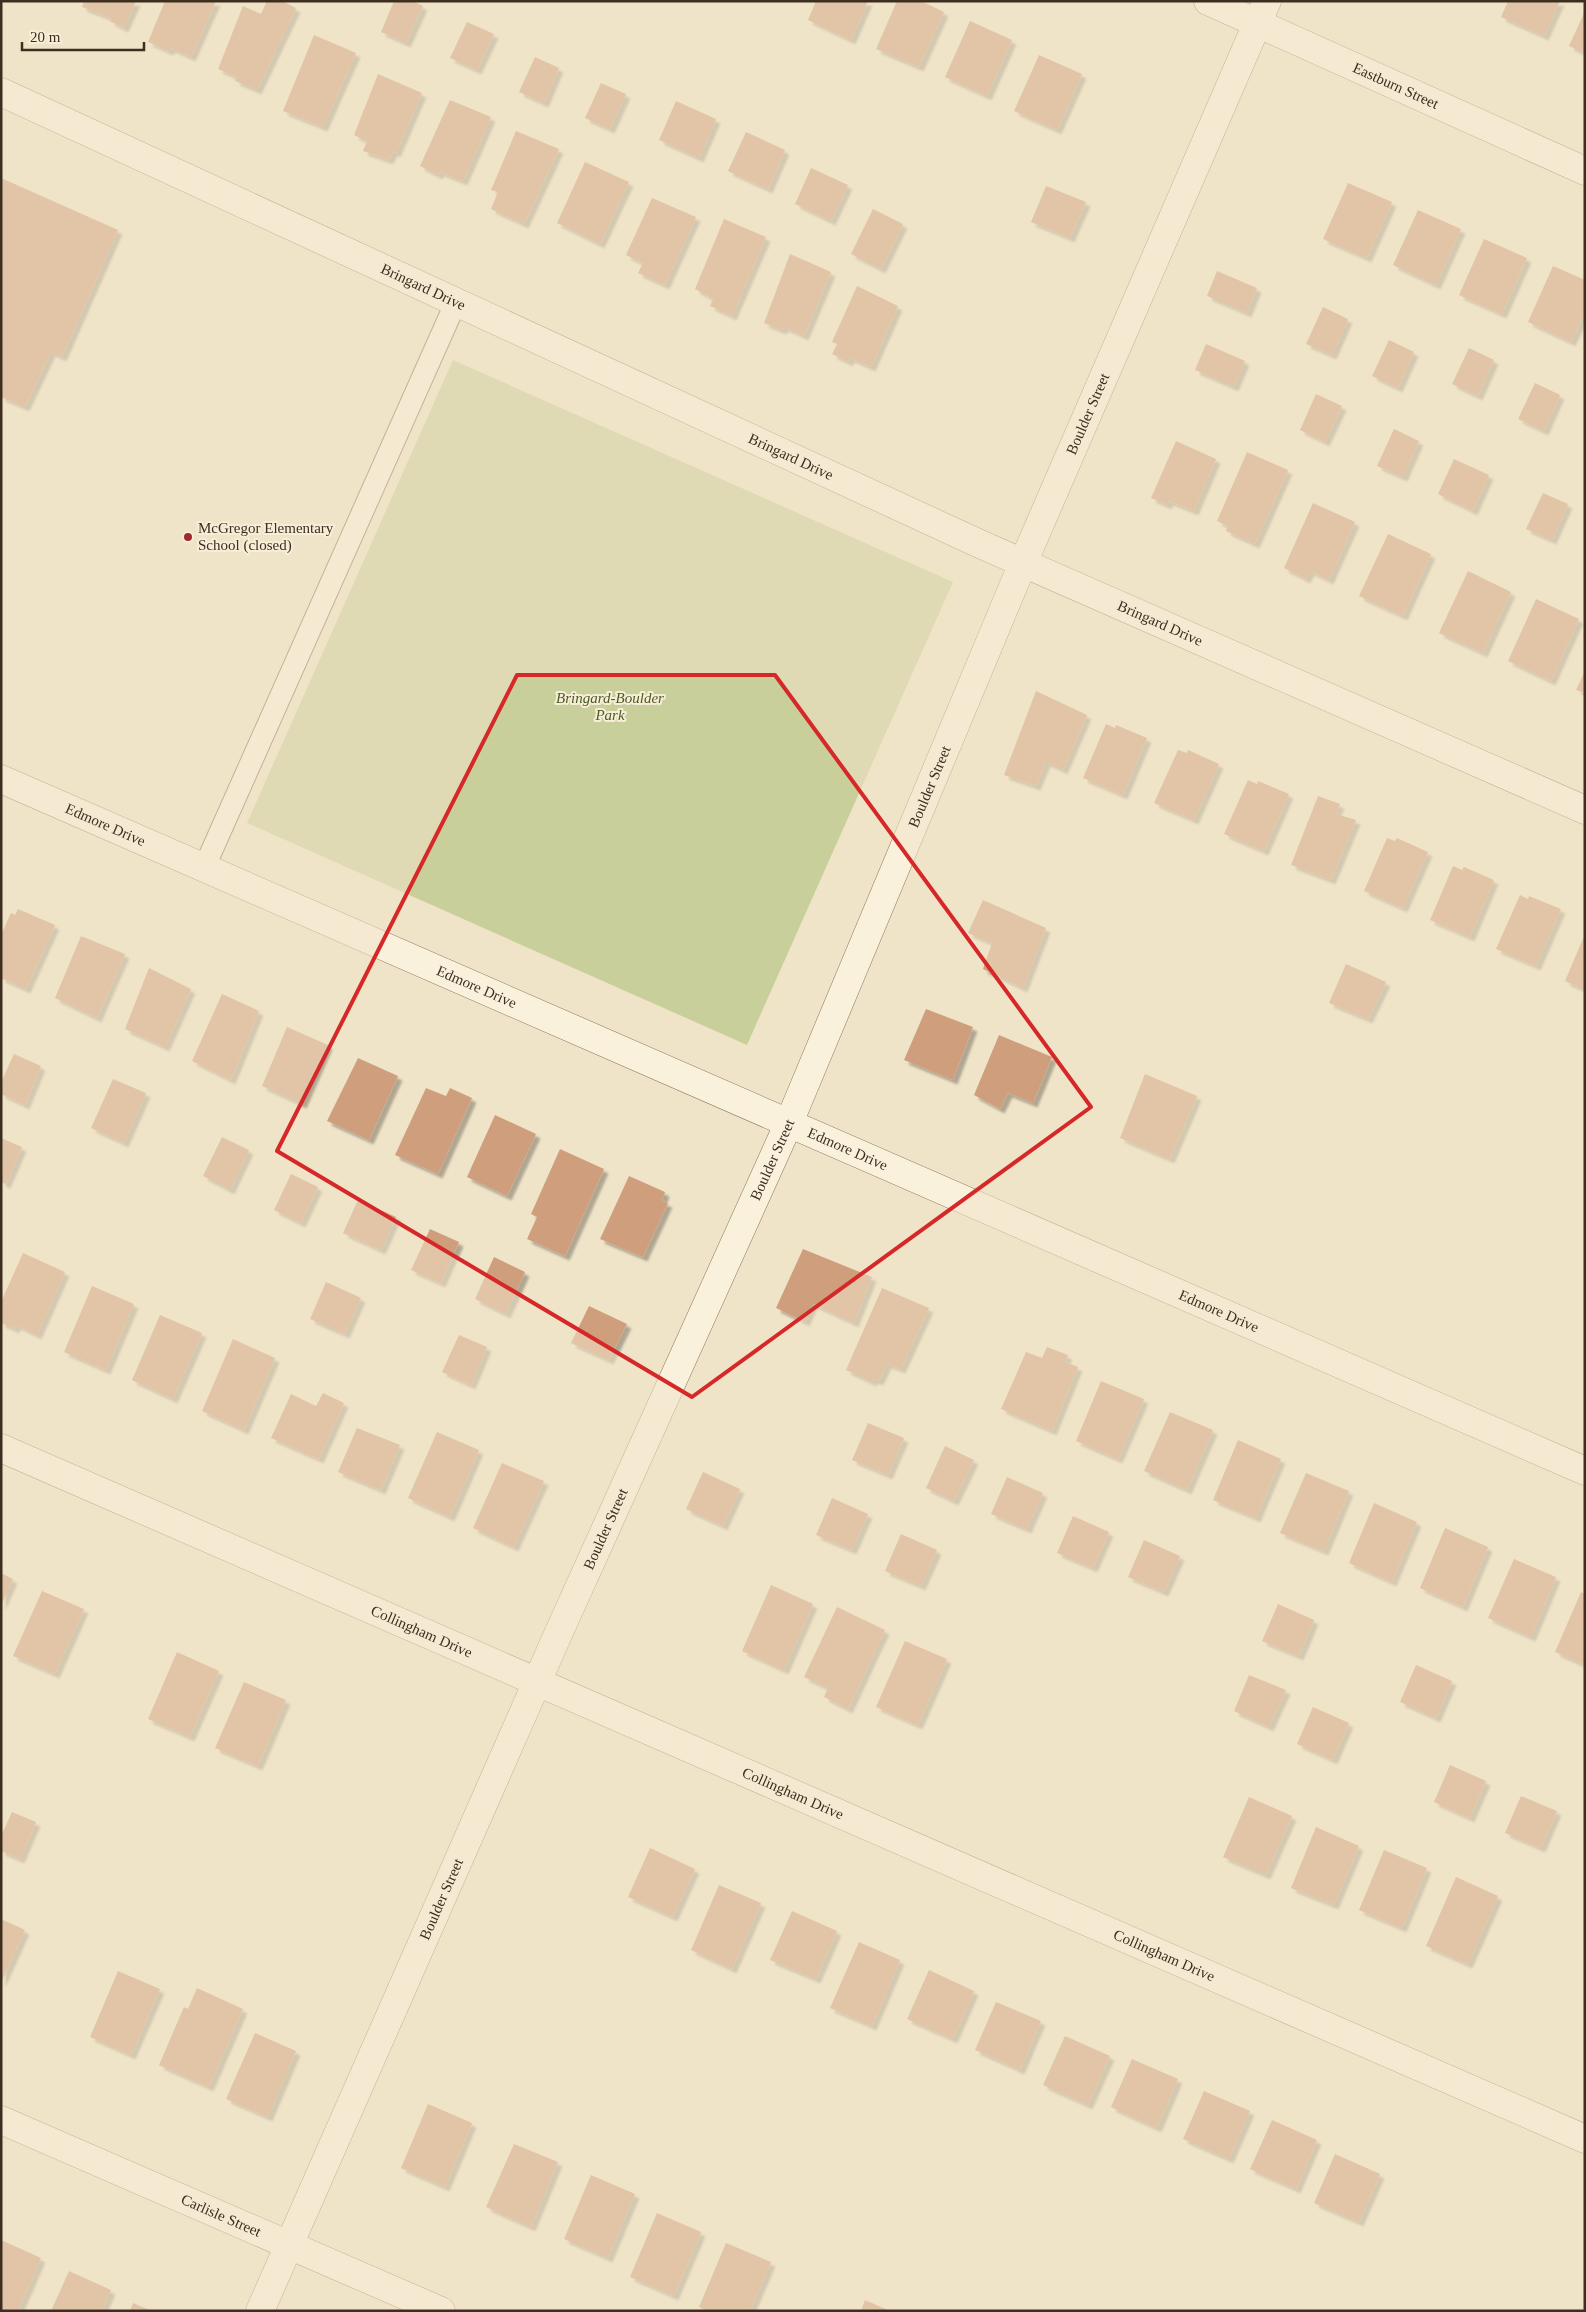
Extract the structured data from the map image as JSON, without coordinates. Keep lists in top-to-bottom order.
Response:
{
  "streets": {
    "street": [
      "Eastburn Street",
      "Bringard Drive",
      "Boulder Street",
      "Edmore Drive",
      "Collingham Drive",
      "Carlisle Street"
    ]
  },
  "crossings": [
    ["Eastburn Street", "Boulder Street"],
    ["Bringard Drive", "Boulder Street"],
    ["Boulder Street", "Edmore Drive"],
    ["Boulder Street", "Collingham Drive"],
    ["Boulder Street", "Carlisle Street"]
  ],
  "parks": ["Bringard-Boulder Park"],
  "places": ["McGregor Elementary School (closed)"],
  "scale_bar": "20 m"
}
